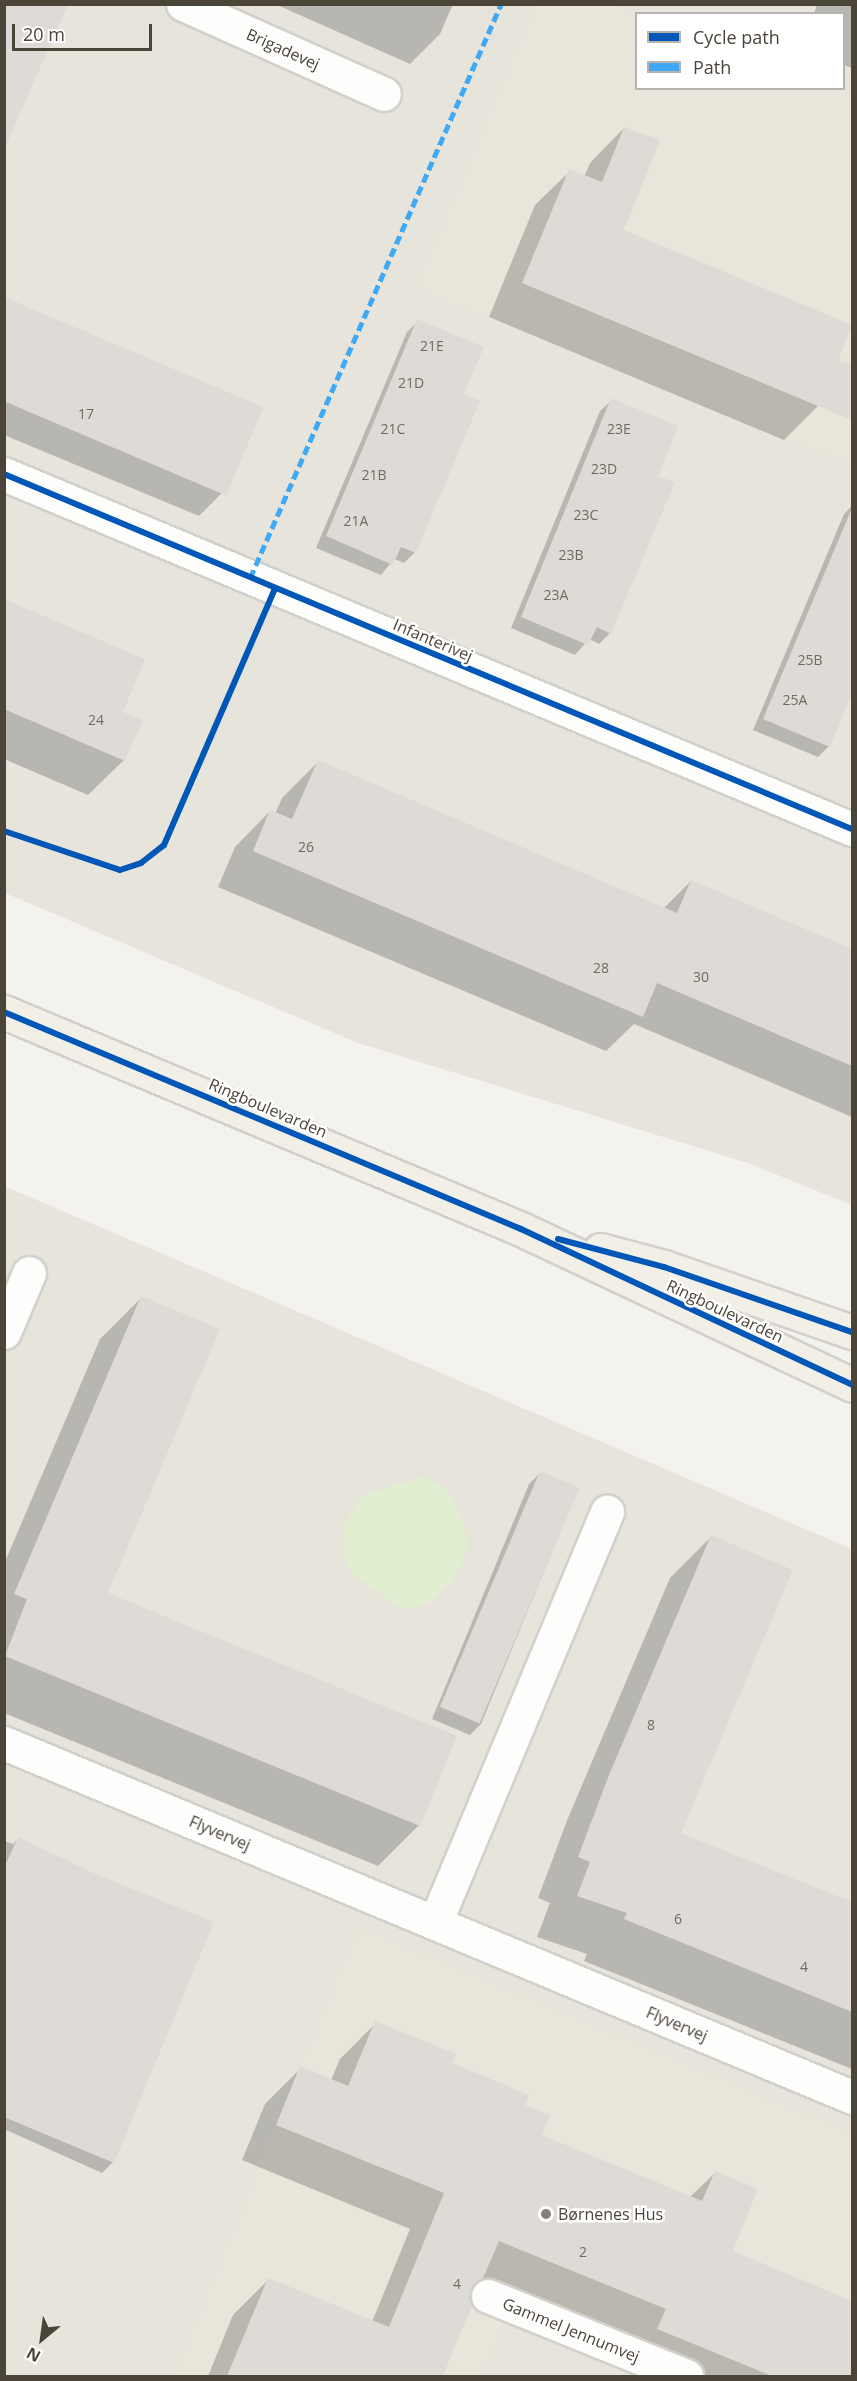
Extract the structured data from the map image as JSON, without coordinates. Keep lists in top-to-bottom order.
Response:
{
  "streets": {
    "main road": ["Ringboulevarden"],
    "street": [
      "Brigadevej",
      "Infanterivej",
      "Flyvervej",
      "Gammel Jennumvej"
    ]
  },
  "places": ["Børnenes Hus"],
  "house_numbers": [
    "21E",
    "21D",
    "17",
    "21C",
    "23E",
    "23D",
    "21B",
    "23C",
    "21A",
    "23B",
    "23A",
    "25B",
    "25A",
    "24",
    "26",
    "28",
    "30",
    "8",
    "6",
    "4",
    "2",
    "4"
  ],
  "legend": ["Cycle path", "Path"],
  "scale_bar": "20 m",
  "north": "bottom left"
}
